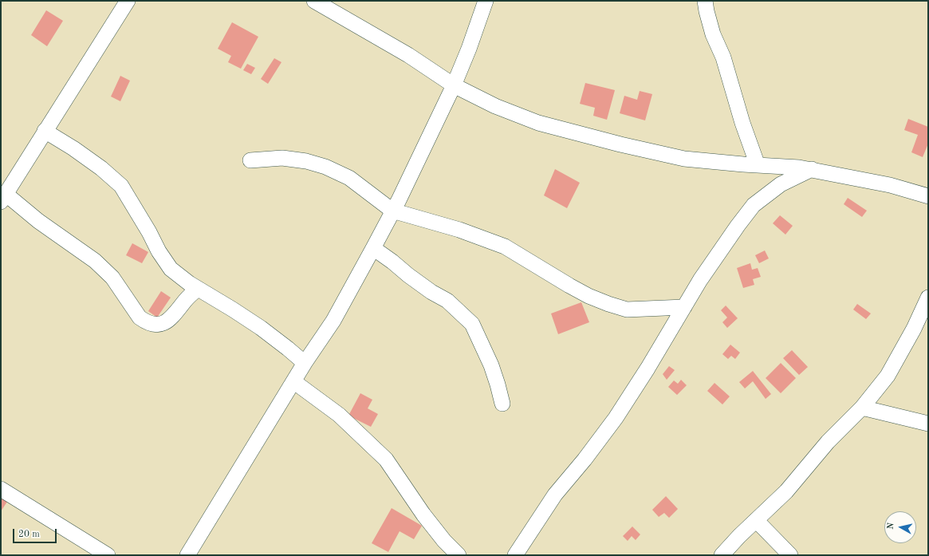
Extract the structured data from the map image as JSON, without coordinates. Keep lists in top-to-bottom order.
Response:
{
  "scale_bar": "20 m",
  "north": "left"
}
